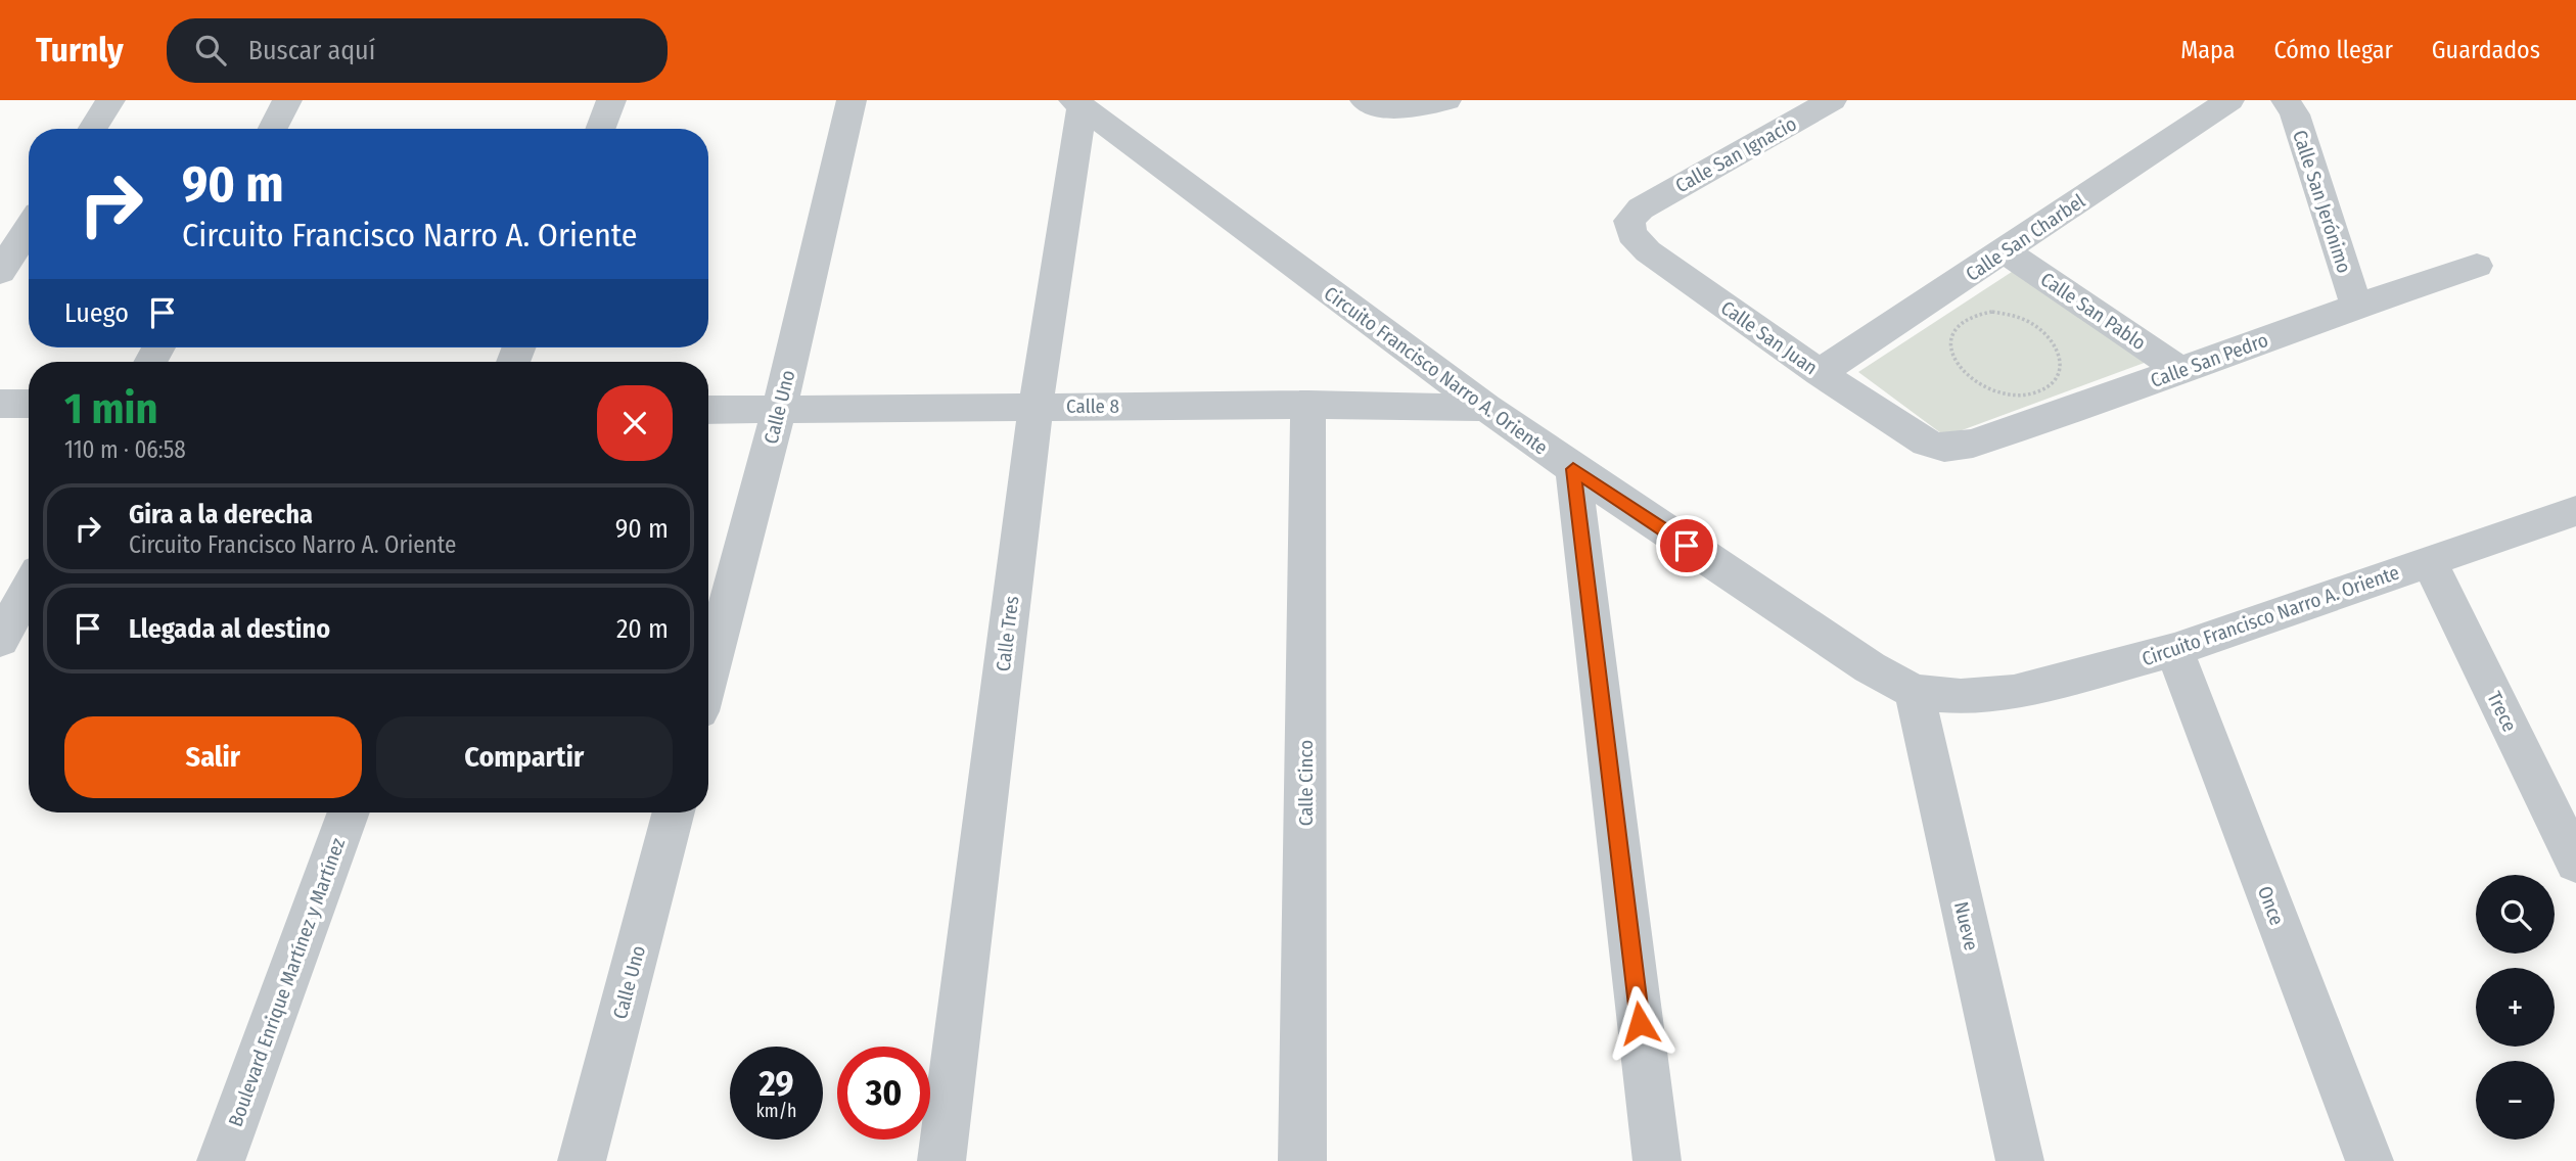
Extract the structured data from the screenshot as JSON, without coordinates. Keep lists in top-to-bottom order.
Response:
{
  "streets": {
    "street": [
      "Calle San Ignacio",
      "Calle San Jerónimo",
      "Calle San Charbel",
      "Calle San Pablo",
      "Calle San Juan",
      "Calle San Pedro",
      "Circuito Francisco Narro A. Oriente",
      "Calle 8",
      "Calle Uno",
      "Calle Tres",
      "Trece",
      "Calle Cinco",
      "Once",
      "Nueve",
      "Boulevard Enrique Martínez y Martínez"
    ]
  },
  "crossings": [
    ["Calle San Ignacio", "Calle San Juan"],
    ["Calle San Jerónimo", "Calle San Pedro"],
    ["Calle San Charbel", "Calle San Pablo"],
    ["Calle San Charbel", "Calle San Juan"],
    ["Calle San Pablo", "Calle San Pedro"],
    ["Calle San Juan", "Calle San Pedro"],
    ["Circuito Francisco Narro A. Oriente", "Calle 8"],
    ["Circuito Francisco Narro A. Oriente", "Calle Tres"],
    ["Circuito Francisco Narro A. Oriente", "Trece"],
    ["Circuito Francisco Narro A. Oriente", "Once"],
    ["Circuito Francisco Narro A. Oriente", "Nueve"],
    ["Calle 8", "Calle Uno"],
    ["Calle 8", "Calle Tres"],
    ["Calle 8", "Calle Cinco"]
  ],
  "page": {
    "header": "Turnly",
    "search": "Buscar aquí",
    "nav": ["Mapa", "Cómo llegar", "Guardados"],
    "turn": ["90 m", "Circuito Francisco Narro A. Oriente"],
    "then": "Luego",
    "heading": ["1 min", "110 m · 06:58"],
    "list": [
      {
        "name": "Gira a la derecha",
        "note": "Circuito Francisco Narro A. Oriente",
        "value": "90 m"
      },
      {
        "name": "Llegada al destino",
        "value": "20 m"
      }
    ],
    "buttons": ["Salir", "Compartir"],
    "map_buttons": ["+", "−"],
    "speed": "29 km/h",
    "limit": "30"
  }
}
